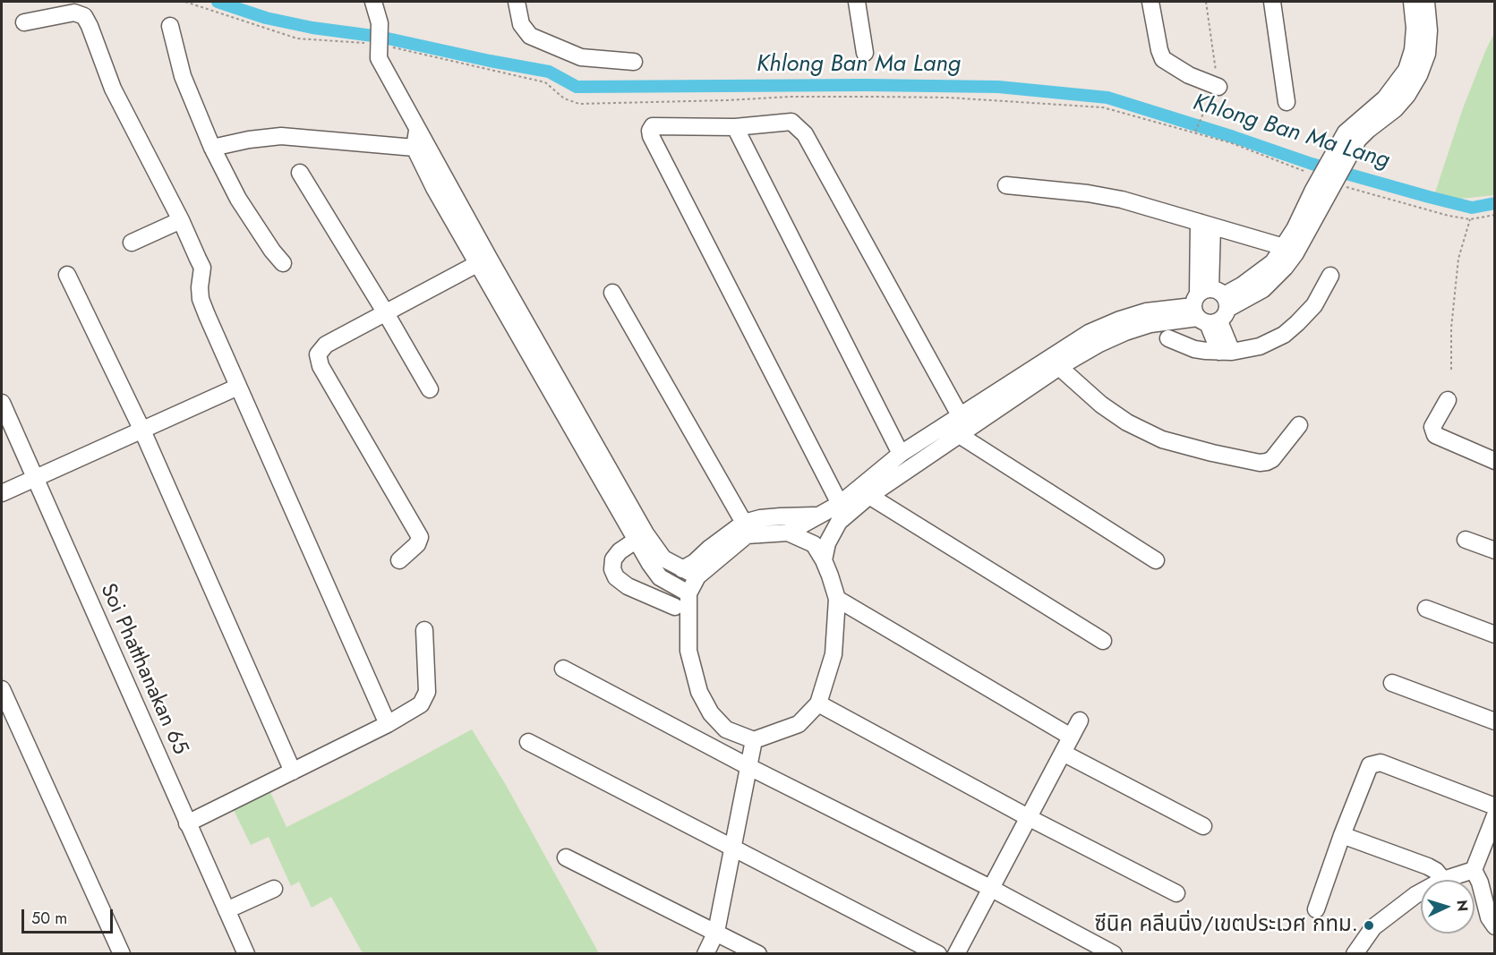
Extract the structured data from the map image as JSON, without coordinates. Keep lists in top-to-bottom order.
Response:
{
  "streets": {
    "street": ["Soi Phatthanakan 65"]
  },
  "water": ["Khlong Ban Ma Lang"],
  "places": ["ซีนิค คลีนนิ่ง/เขตประเวศ กทม."],
  "scale_bar": "50 m",
  "north": "right"
}
